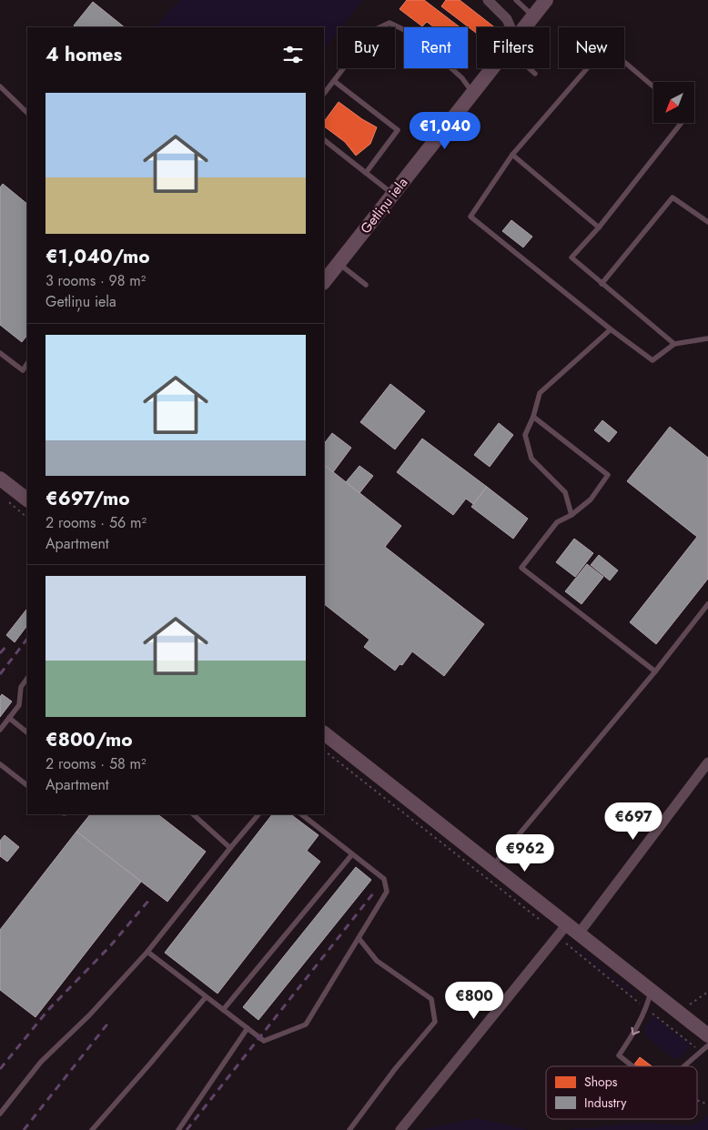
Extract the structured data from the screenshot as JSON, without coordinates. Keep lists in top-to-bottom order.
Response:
{
  "streets": {
    "main road": ["Getliņu iela"]
  },
  "legend": ["Shops", "Industry"],
  "north": "bottom left",
  "page": {
    "chip": [
      "Buy",
      "Rent",
      "Filters",
      "New"
    ],
    "heading": "4 homes",
    "list": [
      {
        "name": "€1,040/mo",
        "note": "3 rooms · 98 m² · Getliņu iela"
      },
      {
        "name": "€697/mo",
        "note": "2 rooms · 56 m² · Apartment"
      },
      {
        "name": "€800/mo",
        "note": "2 rooms · 58 m² · Apartment"
      }
    ],
    "price": [
      "€1,040",
      "€697",
      "€962",
      "€800"
    ]
  }
}
